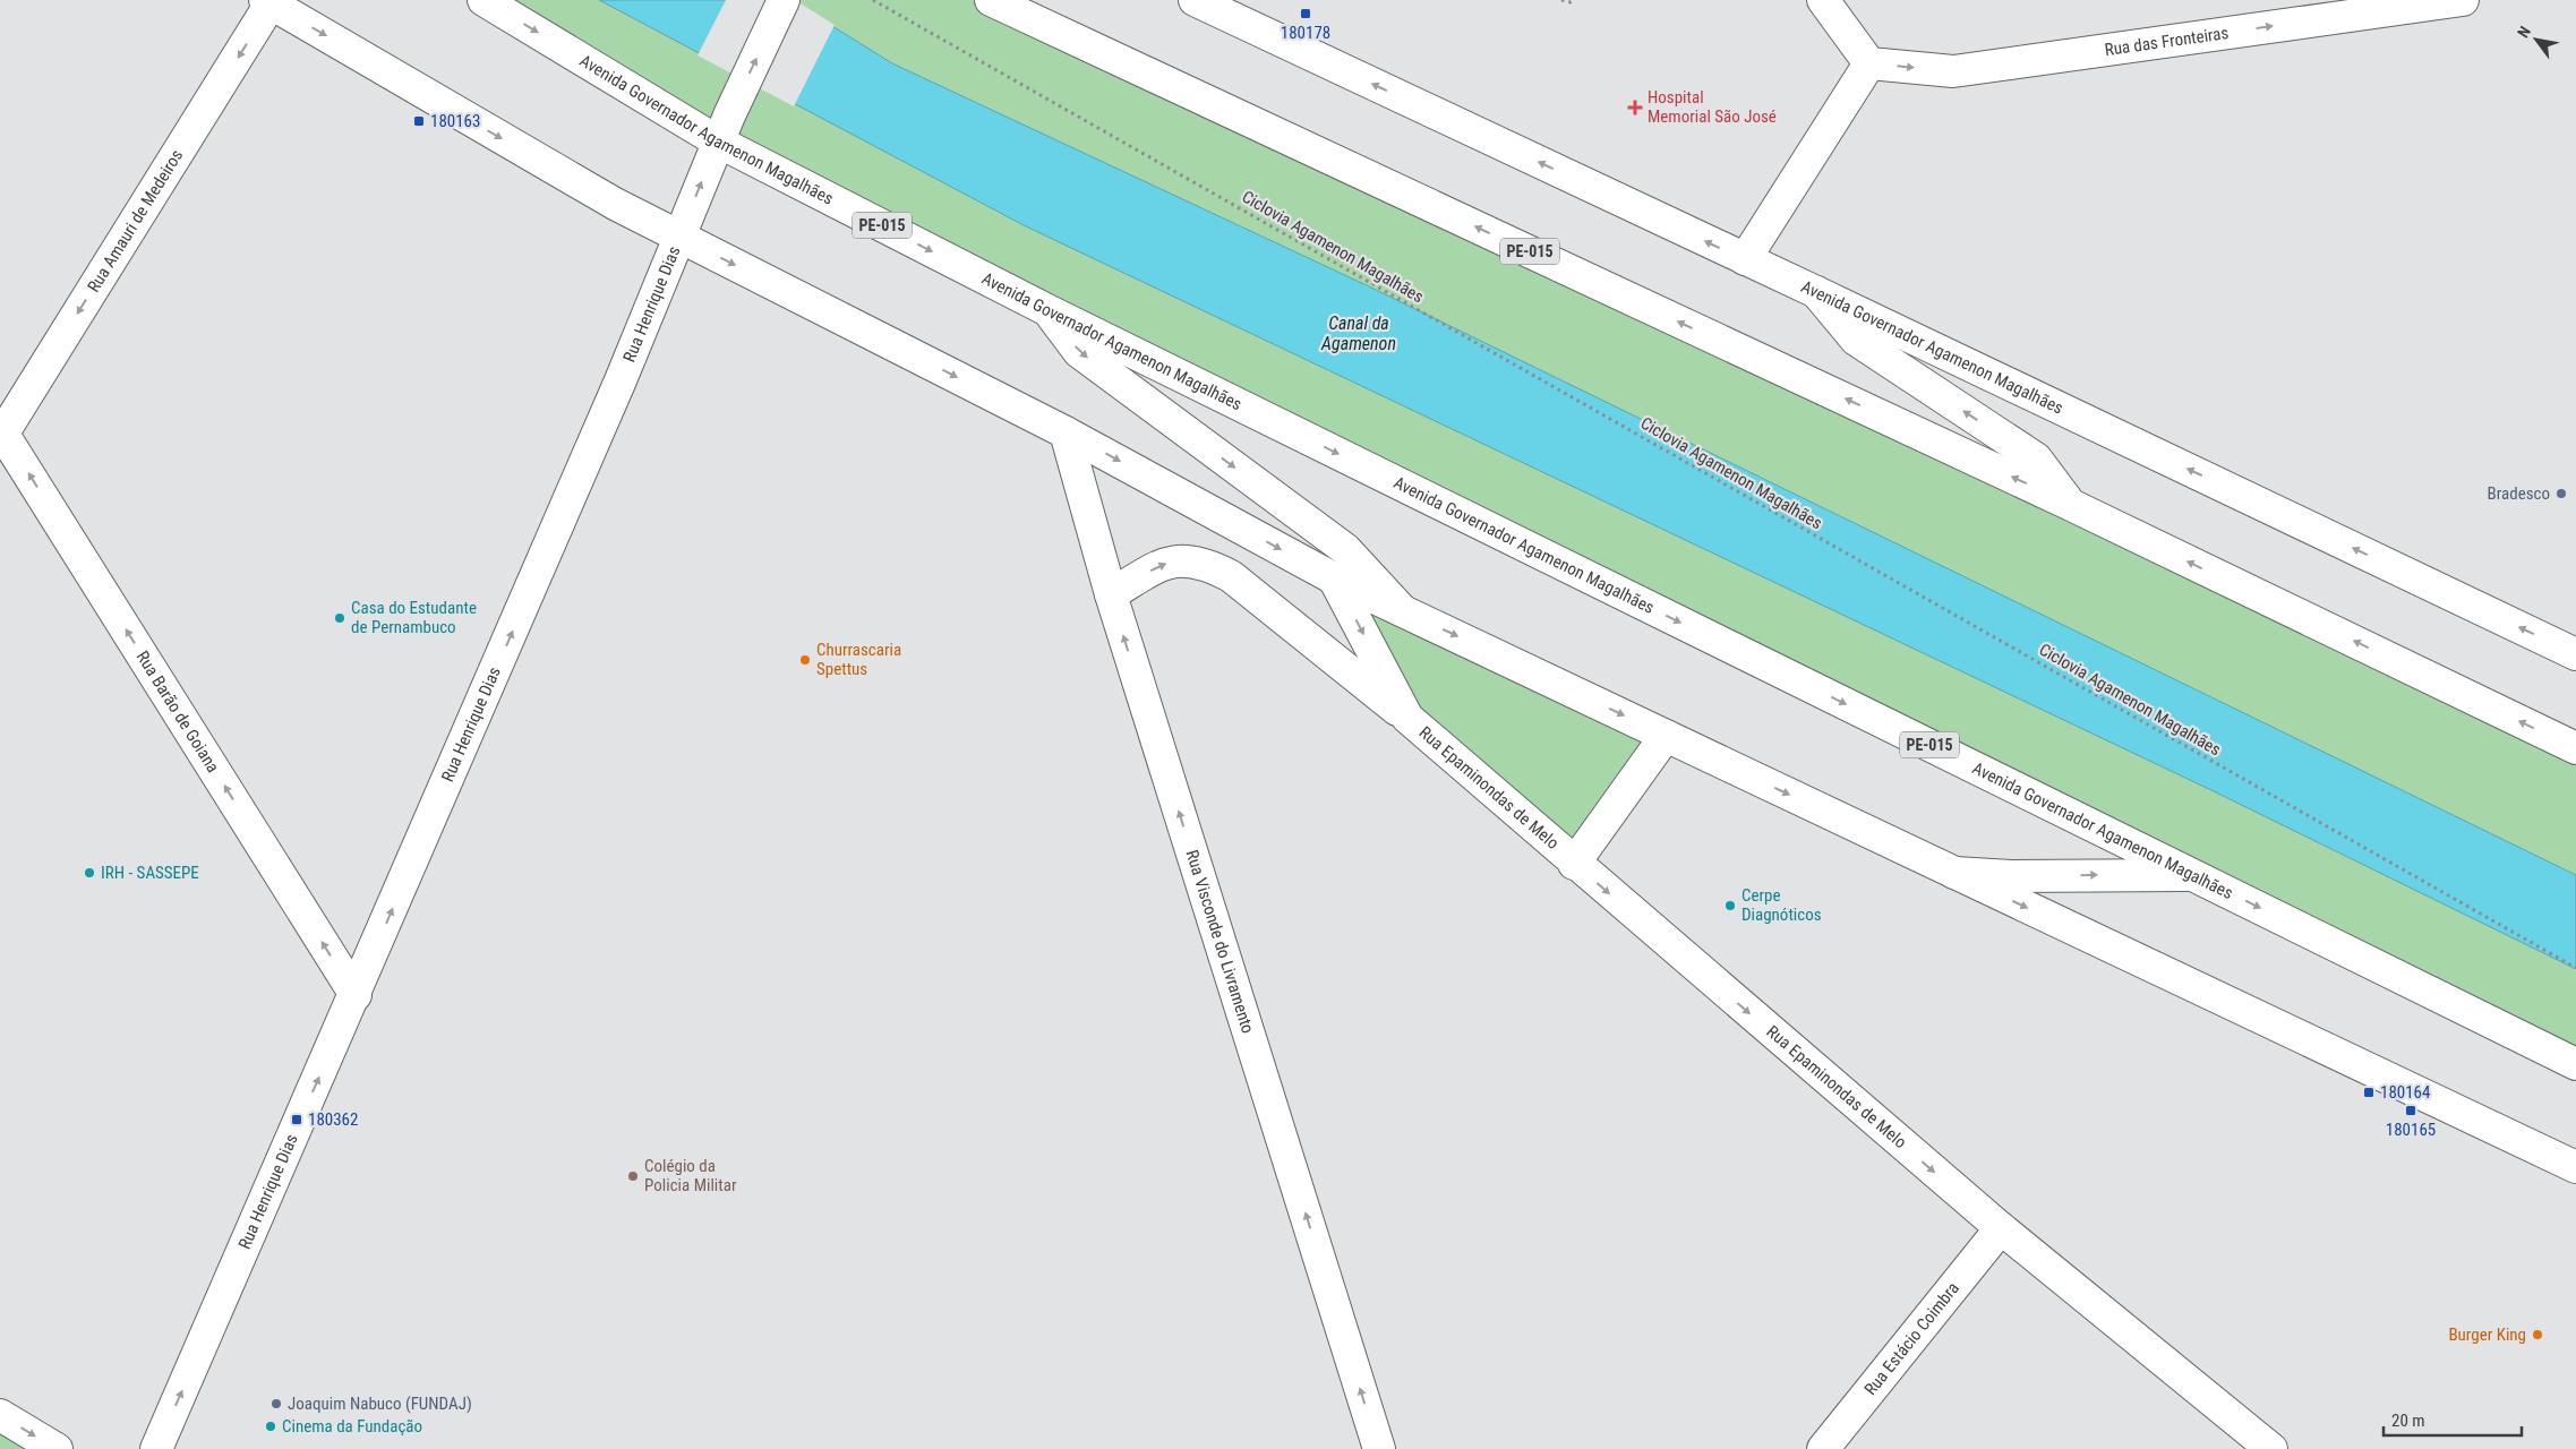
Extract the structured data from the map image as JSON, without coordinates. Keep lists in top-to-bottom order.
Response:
{
  "streets": {
    "main road": [
      "Rua das Fronteiras",
      "Avenida Governador Agamenon Magalhães",
      "Rua Amauri de Medeiros",
      "PE-015",
      "Rua Henrique Dias",
      "Rua Barão de Goiana",
      "Rua Epaminondas de Melo",
      "Rua Visconde do Livramento",
      "Rua Estácio Coimbra"
    ],
    "path": ["Ciclovia Agamenon Magalhães"]
  },
  "crossings": [
    ["Avenida Governador Agamenon Magalhães", "Rua Henrique Dias"],
    ["Rua Amauri de Medeiros", "Rua Barão de Goiana"],
    ["Rua Henrique Dias", "Rua Barão de Goiana"],
    ["Rua Epaminondas de Melo", "Rua Visconde do Livramento"],
    ["Rua Epaminondas de Melo", "Rua Estácio Coimbra"]
  ],
  "one_way": [
    "Rua das Fronteiras",
    "Rua Amauri de Medeiros",
    "Rua Henrique Dias",
    "Rua Barão de Goiana",
    "Rua Visconde do Livramento"
  ],
  "water": ["Canal da Agamenon"],
  "places": {
    "transit": [
      "180178",
      "180163",
      "180164",
      "180165",
      "180362"
    ],
    "health": ["Hospital Memorial São José"],
    "other": [
      "Bradesco",
      "Casa do Estudante de Pernambuco",
      "Churrascaria Spettus",
      "IRH - SASSEPE",
      "Cerpe Diagnóticos",
      "Colégio da Policia Militar",
      "Burger King",
      "Joaquim Nabuco (FUNDAJ)",
      "Cinema da Fundação"
    ]
  },
  "scale_bar": "20 m",
  "north": "top left"
}
